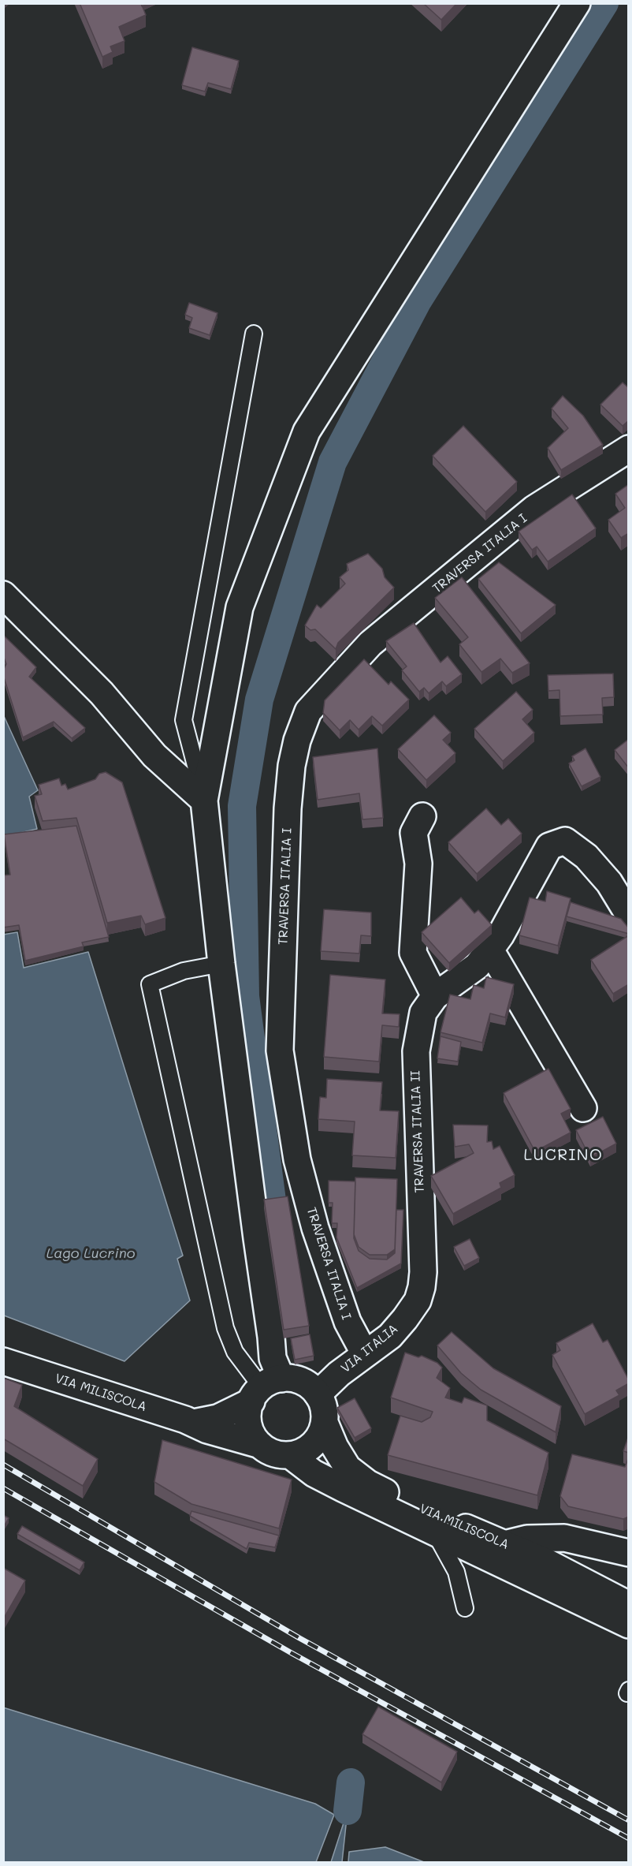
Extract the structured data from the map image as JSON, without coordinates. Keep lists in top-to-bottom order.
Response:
{
  "streets": {
    "street": [
      "TRAVERSA ITALIA I",
      "TRAVERSA ITALIA II",
      "VIA ITALIA",
      "VIA MILISCOLA"
    ]
  },
  "crossings": [
    ["TRAVERSA ITALIA I", "VIA ITALIA"],
    ["TRAVERSA ITALIA II", "VIA ITALIA"],
    ["VIA ITALIA", "VIA MILISCOLA"]
  ],
  "districts": ["LUCRINO"],
  "water": ["Lago Lucrino"]
}
